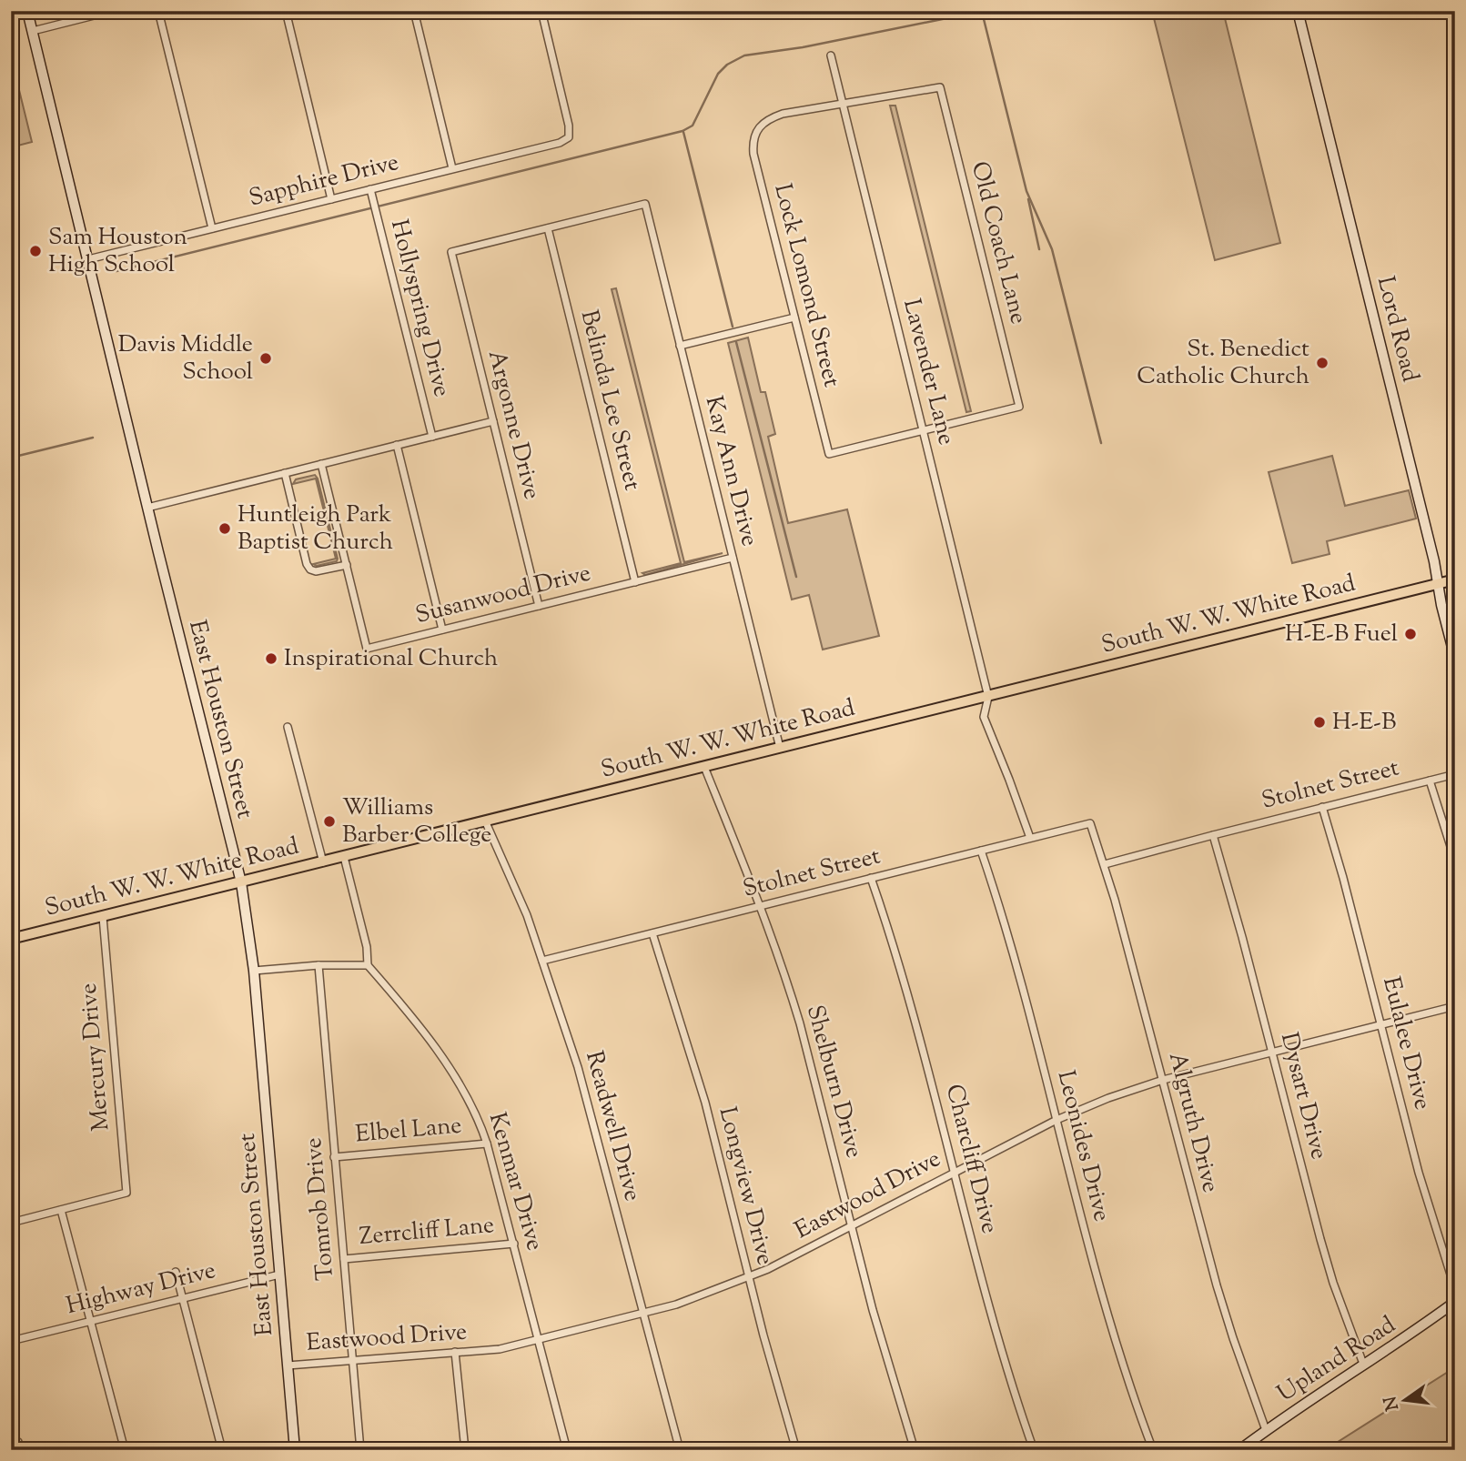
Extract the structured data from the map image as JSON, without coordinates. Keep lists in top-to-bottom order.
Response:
{
  "streets": {
    "main road": [
      "Lord Road",
      "South W. W. White Road",
      "East Houston Street",
      "Upland Road"
    ],
    "street": [
      "Sapphire Drive",
      "Old Coach Lane",
      "Lock Lomond Street",
      "Hollyspring Drive",
      "Lavender Lane",
      "Belinda Lee Street",
      "Argonne Drive",
      "Kay Ann Drive",
      "Susanwood Drive",
      "Stolnet Street",
      "Eulalee Drive",
      "Mercury Drive",
      "Shelburn Drive",
      "Dysart Drive",
      "Algruth Drive",
      "Readwell Drive",
      "Elbel Lane",
      "Leonides Drive",
      "Charcliff Drive",
      "Kenmar Drive",
      "Longview Drive",
      "Eastwood Drive",
      "Tomrob Drive",
      "Zerrcliff Lane",
      "Highway Drive"
    ]
  },
  "crossings": [
    ["Sapphire Drive", "Hollyspring Drive"],
    ["Sapphire Drive", "East Houston Street"],
    ["Old Coach Lane", "Lock Lomond Street"],
    ["Old Coach Lane", "Lavender Lane"],
    ["Lock Lomond Street", "Lavender Lane"],
    ["Lord Road", "South W. W. White Road"],
    ["Lavender Lane", "South W. W. White Road"],
    ["Belinda Lee Street", "Argonne Drive"],
    ["Belinda Lee Street", "Kay Ann Drive"],
    ["Belinda Lee Street", "Susanwood Drive"],
    ["Argonne Drive", "Kay Ann Drive"],
    ["Argonne Drive", "Susanwood Drive"],
    ["Kay Ann Drive", "Susanwood Drive"],
    ["Kay Ann Drive", "South W. W. White Road"],
    ["South W. W. White Road", "East Houston Street"],
    ["South W. W. White Road", "Mercury Drive"],
    ["South W. W. White Road", "Shelburn Drive"],
    ["South W. W. White Road", "Readwell Drive"],
    ["East Houston Street", "Eastwood Drive"],
    ["East Houston Street", "Highway Drive"],
    ["Stolnet Street", "Eulalee Drive"],
    ["Stolnet Street", "Shelburn Drive"],
    ["Stolnet Street", "Dysart Drive"],
    ["Stolnet Street", "Algruth Drive"],
    ["Stolnet Street", "Readwell Drive"],
    ["Stolnet Street", "Leonides Drive"],
    ["Stolnet Street", "Charcliff Drive"],
    ["Stolnet Street", "Longview Drive"],
    ["Eulalee Drive", "Eastwood Drive"],
    ["Shelburn Drive", "Eastwood Drive"],
    ["Dysart Drive", "Eastwood Drive"],
    ["Dysart Drive", "Upland Road"],
    ["Algruth Drive", "Eastwood Drive"],
    ["Algruth Drive", "Upland Road"],
    ["Readwell Drive", "Eastwood Drive"],
    ["Elbel Lane", "Kenmar Drive"],
    ["Elbel Lane", "Tomrob Drive"],
    ["Leonides Drive", "Eastwood Drive"],
    ["Charcliff Drive", "Eastwood Drive"],
    ["Kenmar Drive", "Eastwood Drive"],
    ["Kenmar Drive", "Zerrcliff Lane"],
    ["Longview Drive", "Eastwood Drive"],
    ["Eastwood Drive", "Tomrob Drive"],
    ["Tomrob Drive", "Zerrcliff Lane"]
  ],
  "places": [
    "Sam Houston High School",
    "Davis Middle School",
    "St. Benedict Catholic Church",
    "Huntleigh Park Baptist Church",
    "H-E-B Fuel",
    "Inspirational Church",
    "H-E-B",
    "Williams Barber College"
  ],
  "north": "left"
}
